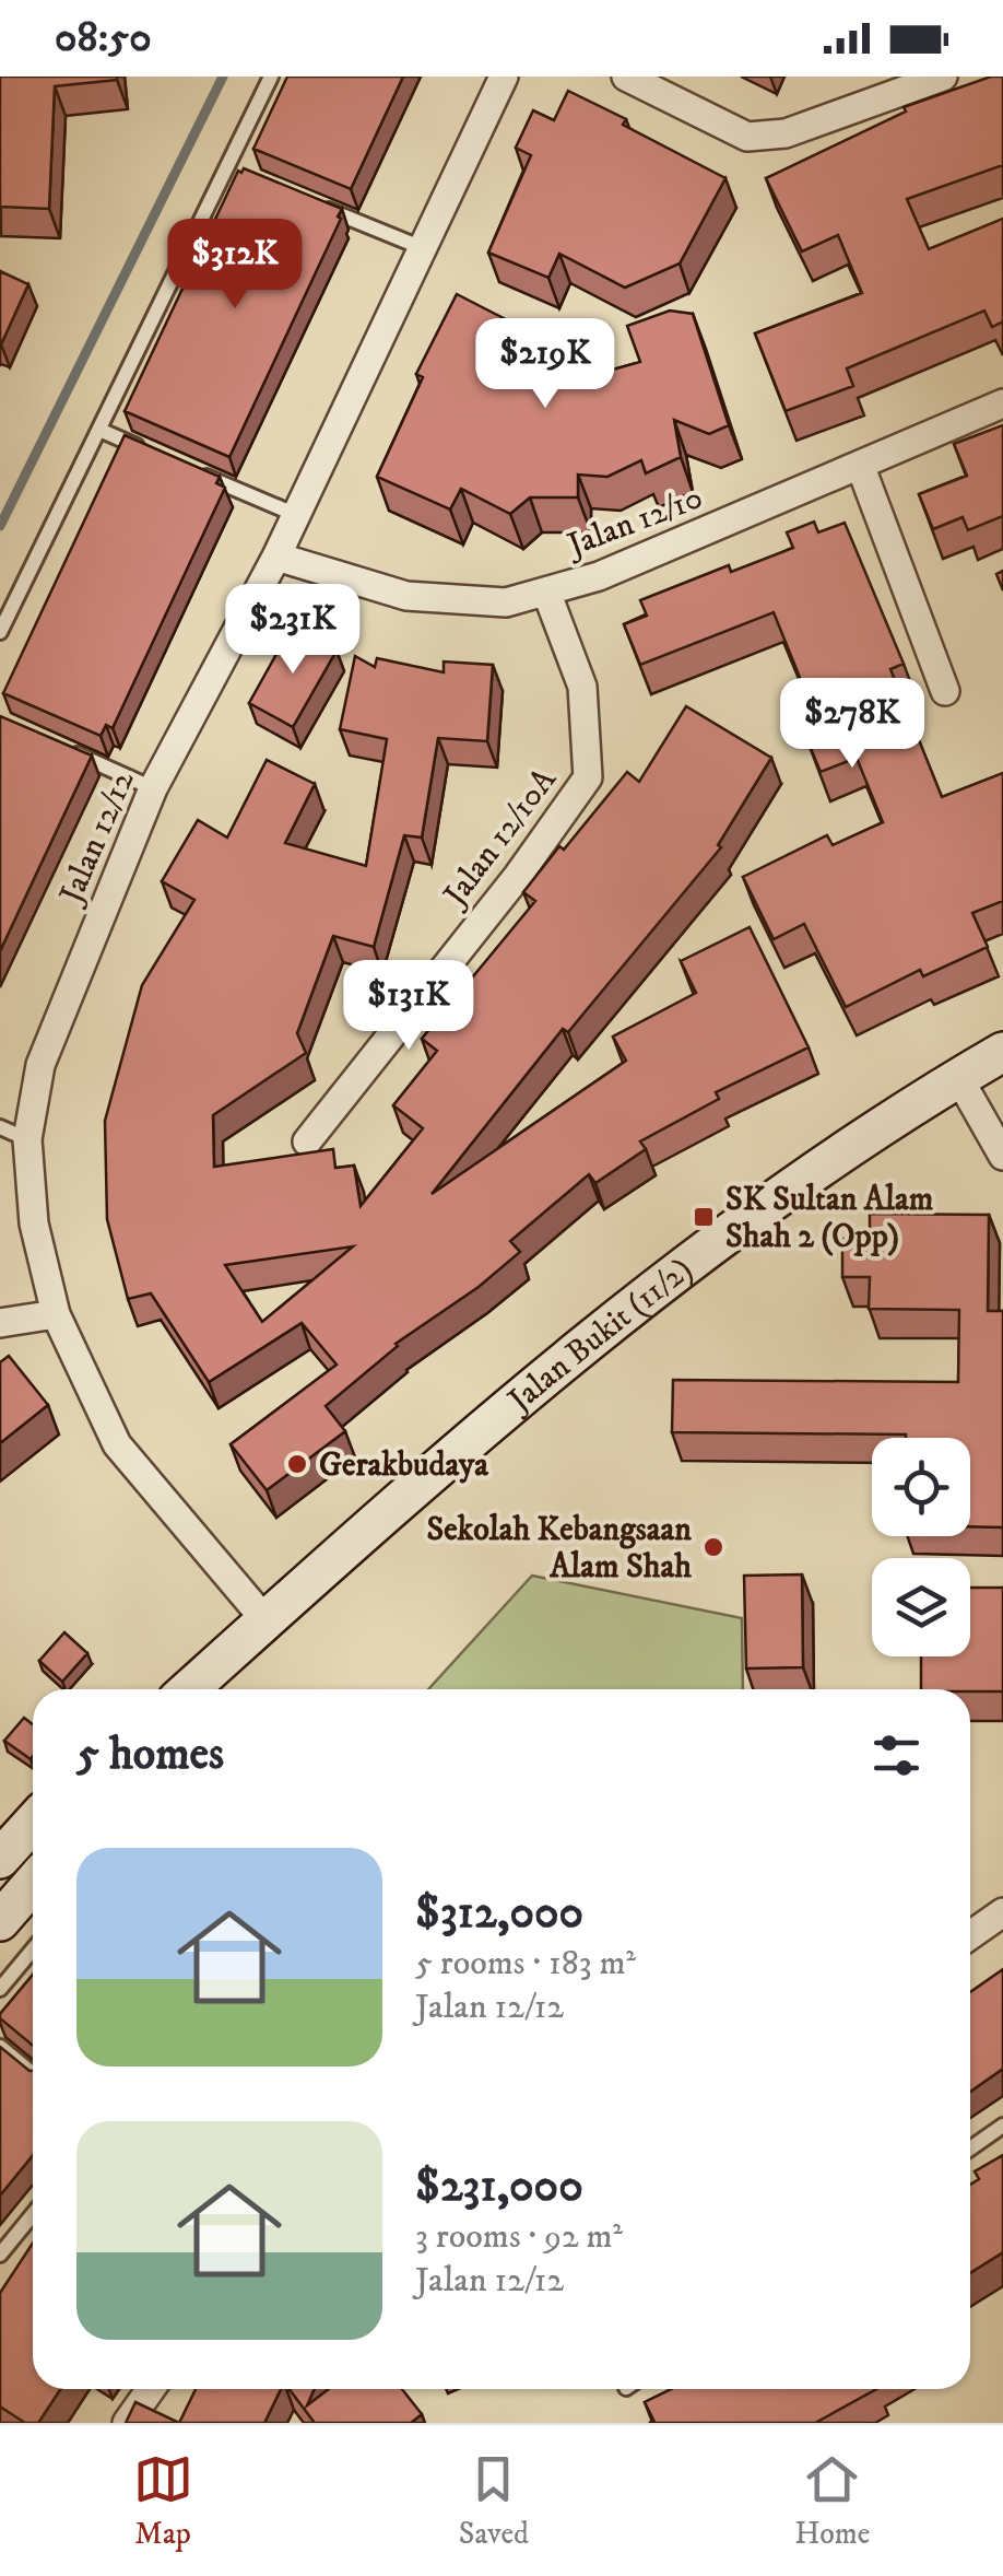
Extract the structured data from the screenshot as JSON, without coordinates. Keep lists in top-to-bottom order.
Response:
{
  "streets": {
    "street": [
      "Jalan 12/10",
      "Jalan 12/12",
      "Jalan 12/10A",
      "Jalan Bukit (11/2)"
    ]
  },
  "crossings": [
    ["Jalan 12/10", "Jalan 12/12"],
    ["Jalan 12/10", "Jalan 12/10A"],
    ["Jalan 12/12", "Jalan Bukit (11/2)"]
  ],
  "places": {
    "transit": ["SK Sultan Alam Shah 2 (Opp)"],
    "other": ["Gerakbudaya", "Sekolah Kebangsaan Alam Shah"]
  },
  "page": {
    "status": "08:50",
    "price": [
      "$312K",
      "$219K",
      "$231K",
      "$278K",
      "$131K"
    ],
    "heading": "5 homes",
    "list": [
      {
        "name": "$312,000",
        "note": "5 rooms · 183 m² · Jalan 12/12"
      },
      {
        "name": "$231,000",
        "note": "3 rooms · 92 m² · Jalan 12/12"
      }
    ],
    "tabs": ["Map", "Saved", "Home"]
  }
}
